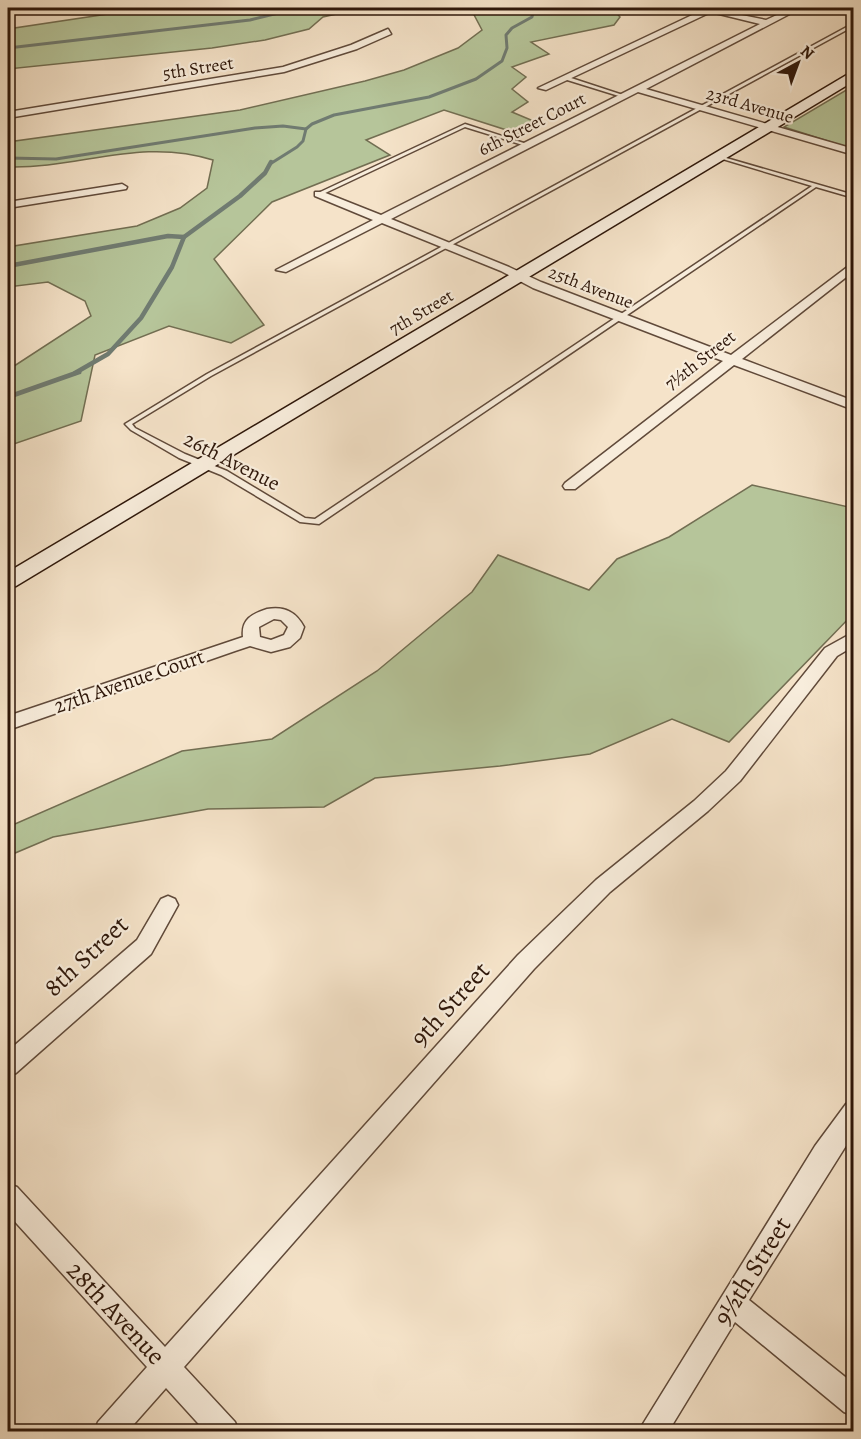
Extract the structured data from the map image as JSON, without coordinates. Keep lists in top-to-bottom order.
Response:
{
  "streets": {
    "main road": ["7th Street"],
    "street": [
      "5th Street",
      "23rd Avenue",
      "6th Street Court",
      "25th Avenue",
      "7½th Street",
      "27th Avenue Court",
      "8th Street",
      "9th Street",
      "9½th Street",
      "28th Avenue"
    ],
    "lane": ["26th Avenue"]
  },
  "crossings": [
    ["23rd Avenue", "6th Street Court"],
    ["23rd Avenue", "7th Street"],
    ["6th Street Court", "25th Avenue"],
    ["25th Avenue", "7th Street"],
    ["25th Avenue", "7½th Street"],
    ["25th Avenue", "26th Avenue"],
    ["7th Street", "26th Avenue"],
    ["9th Street", "28th Avenue"]
  ],
  "north": "top right"
}
